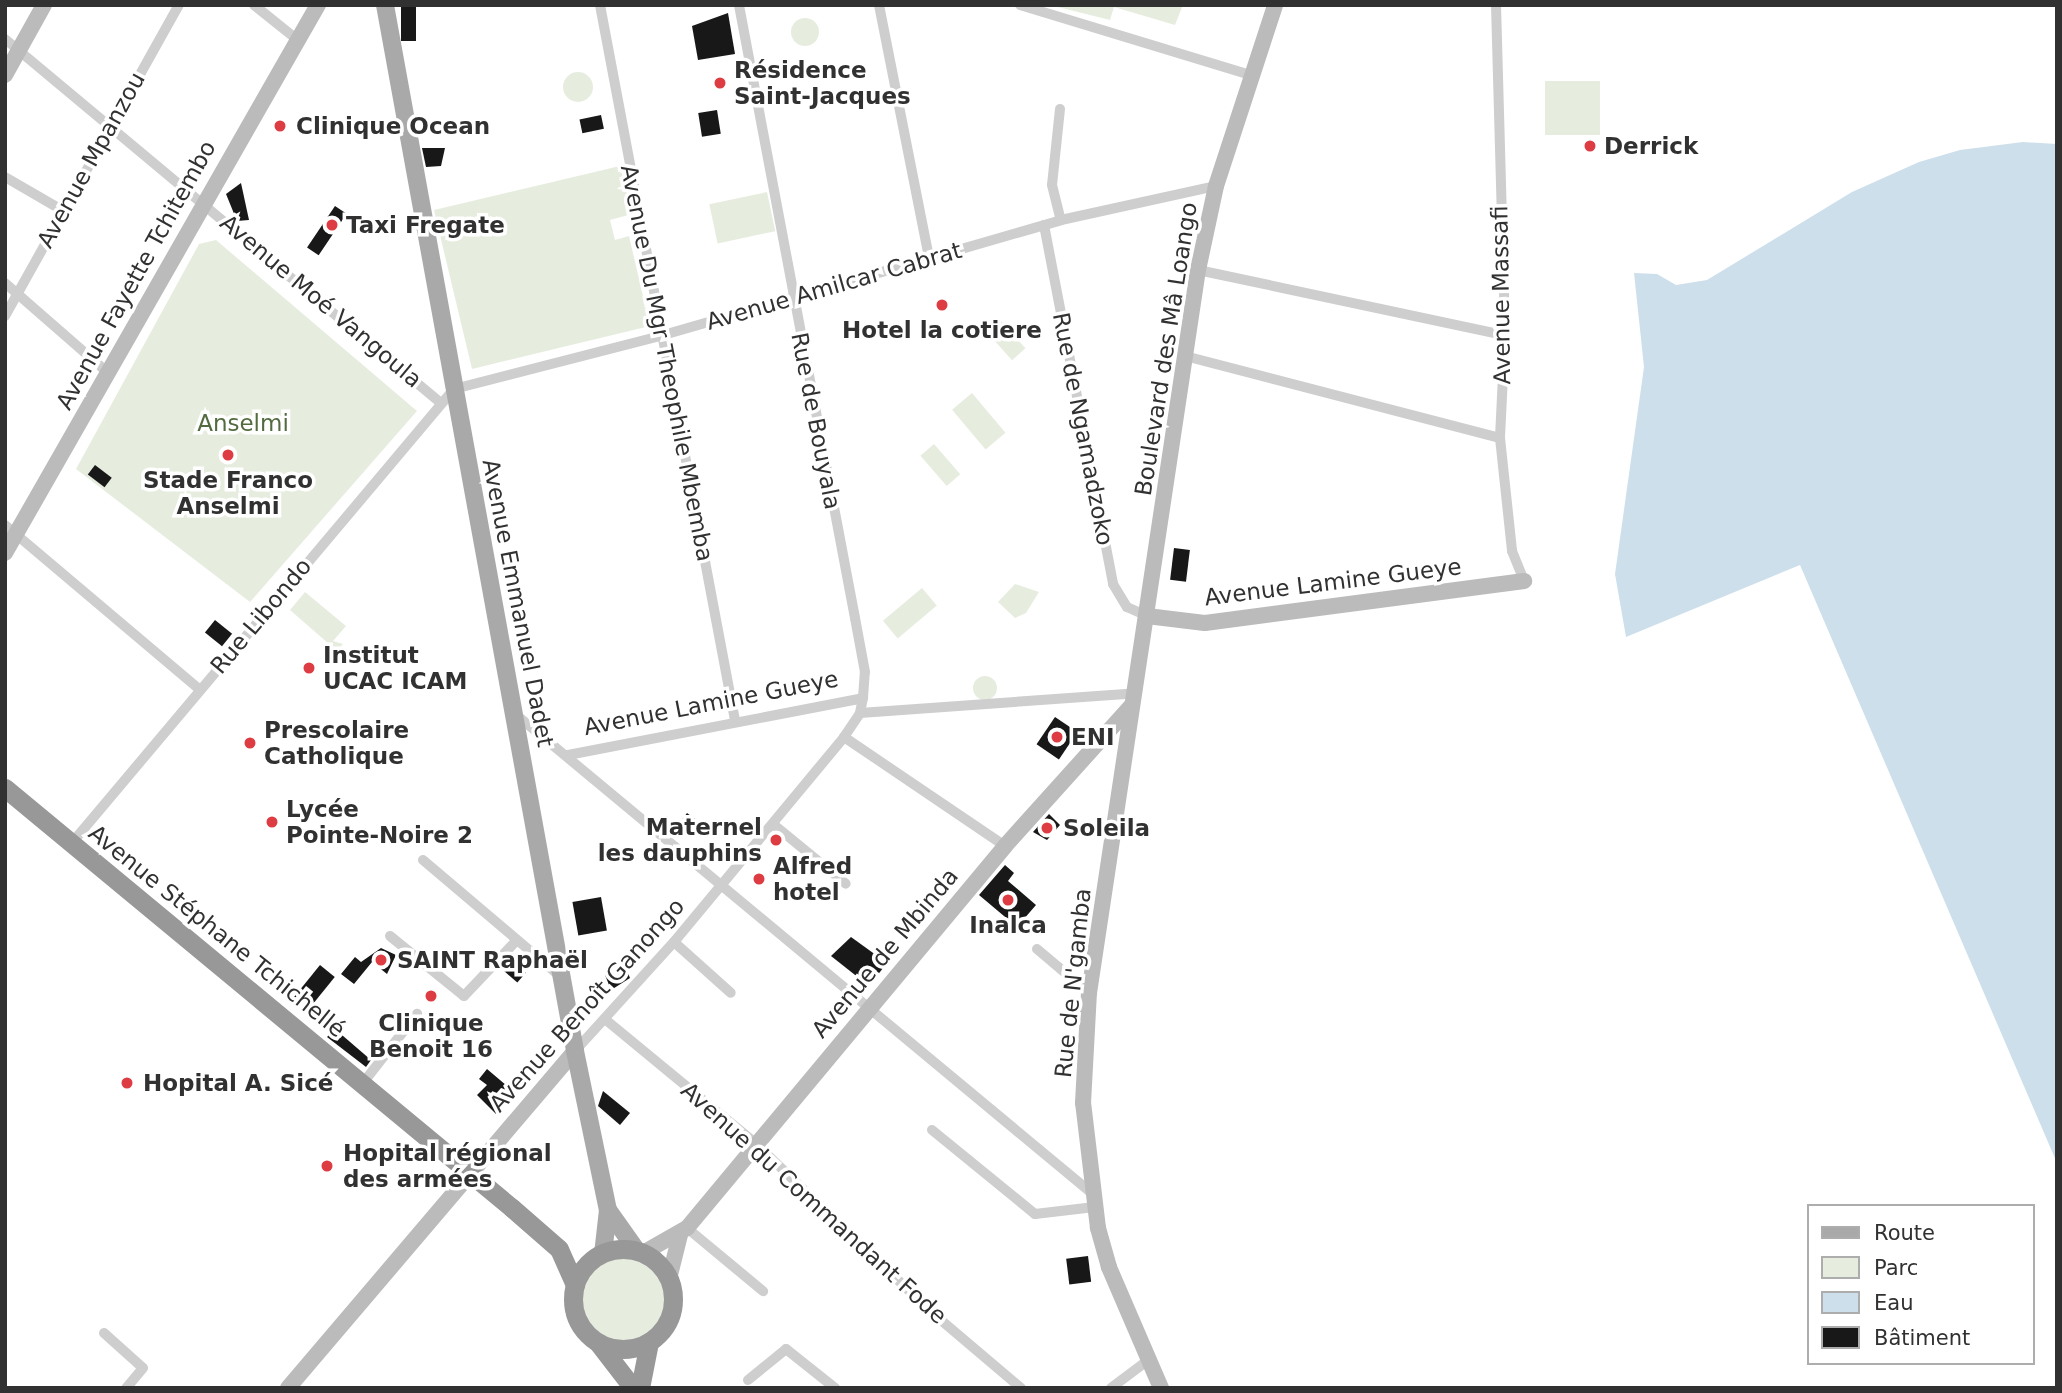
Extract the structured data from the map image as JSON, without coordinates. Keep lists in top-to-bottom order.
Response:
{
  "streets": {
    "highway": ["Avenue Stéphane Tchichellé"],
    "main road": ["Avenue Emmanuel Dadet"],
    "street": [
      "Avenue Mpanzou",
      "Avenue Fayette Tchitembo",
      "Avenue Amilcar Cabrat",
      "Avenue Massafi",
      "Avenue Moé Vangoula",
      "Boulevard des Mâ Loango",
      "Avenue Du Mgr Theophile Mbemba",
      "Rue de Bouyala",
      "Rue de Ngamadzoko",
      "Avenue Lamine Gueye",
      "Rue Libondo",
      "Avenue de Mbinda",
      "Rue de N'gamba",
      "Avenue Benoît Ganongo",
      "Avenue du Commandant Fode"
    ]
  },
  "crossings": [
    ["Avenue Mpanzou", "Avenue Moé Vangoula"],
    ["Avenue Fayette Tchitembo", "Avenue Moé Vangoula"],
    ["Avenue Amilcar Cabrat", "Boulevard des Mâ Loango"],
    ["Avenue Amilcar Cabrat", "Avenue Du Mgr Theophile Mbemba"],
    ["Avenue Amilcar Cabrat", "Rue de Bouyala"],
    ["Avenue Amilcar Cabrat", "Rue de Ngamadzoko"],
    ["Avenue Amilcar Cabrat", "Avenue Emmanuel Dadet"],
    ["Avenue Amilcar Cabrat", "Rue Libondo"],
    ["Avenue Massafi", "Avenue Lamine Gueye"],
    ["Avenue Moé Vangoula", "Rue Libondo"],
    ["Boulevard des Mâ Loango", "Rue de Ngamadzoko"],
    ["Boulevard des Mâ Loango", "Avenue Lamine Gueye"],
    ["Boulevard des Mâ Loango", "Avenue de Mbinda"],
    ["Boulevard des Mâ Loango", "Rue de N'gamba"],
    ["Avenue Du Mgr Theophile Mbemba", "Avenue Lamine Gueye"],
    ["Rue de Bouyala", "Avenue Lamine Gueye"],
    ["Rue de Bouyala", "Avenue Benoît Ganongo"],
    ["Rue de Ngamadzoko", "Avenue Lamine Gueye"],
    ["Avenue Lamine Gueye", "Avenue de Mbinda"],
    ["Avenue Lamine Gueye", "Rue de N'gamba"],
    ["Avenue Lamine Gueye", "Avenue Benoît Ganongo"],
    ["Avenue Emmanuel Dadet", "Rue Libondo"],
    ["Avenue Emmanuel Dadet", "Avenue Stéphane Tchichellé"],
    ["Avenue Emmanuel Dadet", "Avenue de Mbinda"],
    ["Avenue Emmanuel Dadet", "Avenue Benoît Ganongo"],
    ["Rue Libondo", "Avenue Stéphane Tchichellé"],
    ["Avenue Stéphane Tchichellé", "Avenue de Mbinda"],
    ["Avenue Stéphane Tchichellé", "Avenue Benoît Ganongo"],
    ["Avenue de Mbinda", "Rue de N'gamba"],
    ["Avenue de Mbinda", "Avenue du Commandant Fode"],
    ["Avenue Benoît Ganongo", "Avenue du Commandant Fode"]
  ],
  "parks": ["Anselmi"],
  "places": [
    "Résidence Saint-Jacques",
    "Clinique Ocean",
    "Derrick",
    "Taxi Fregate",
    "Hotel la cotiere",
    "Stade Franco Anselmi",
    "Institut UCAC ICAM",
    "ENI",
    "Prescolaire Catholique",
    "Lycée Pointe-Noire 2",
    "Soleila",
    "Maternel les dauphins",
    "Alfred hotel",
    "Inalca",
    "SAINT Raphaël",
    "Clinique Benoit 16",
    "Hopital A. Sicé",
    "Hopital régional des armées"
  ],
  "legend": [
    "Route",
    "Parc",
    "Eau",
    "Bâtiment"
  ]
}
